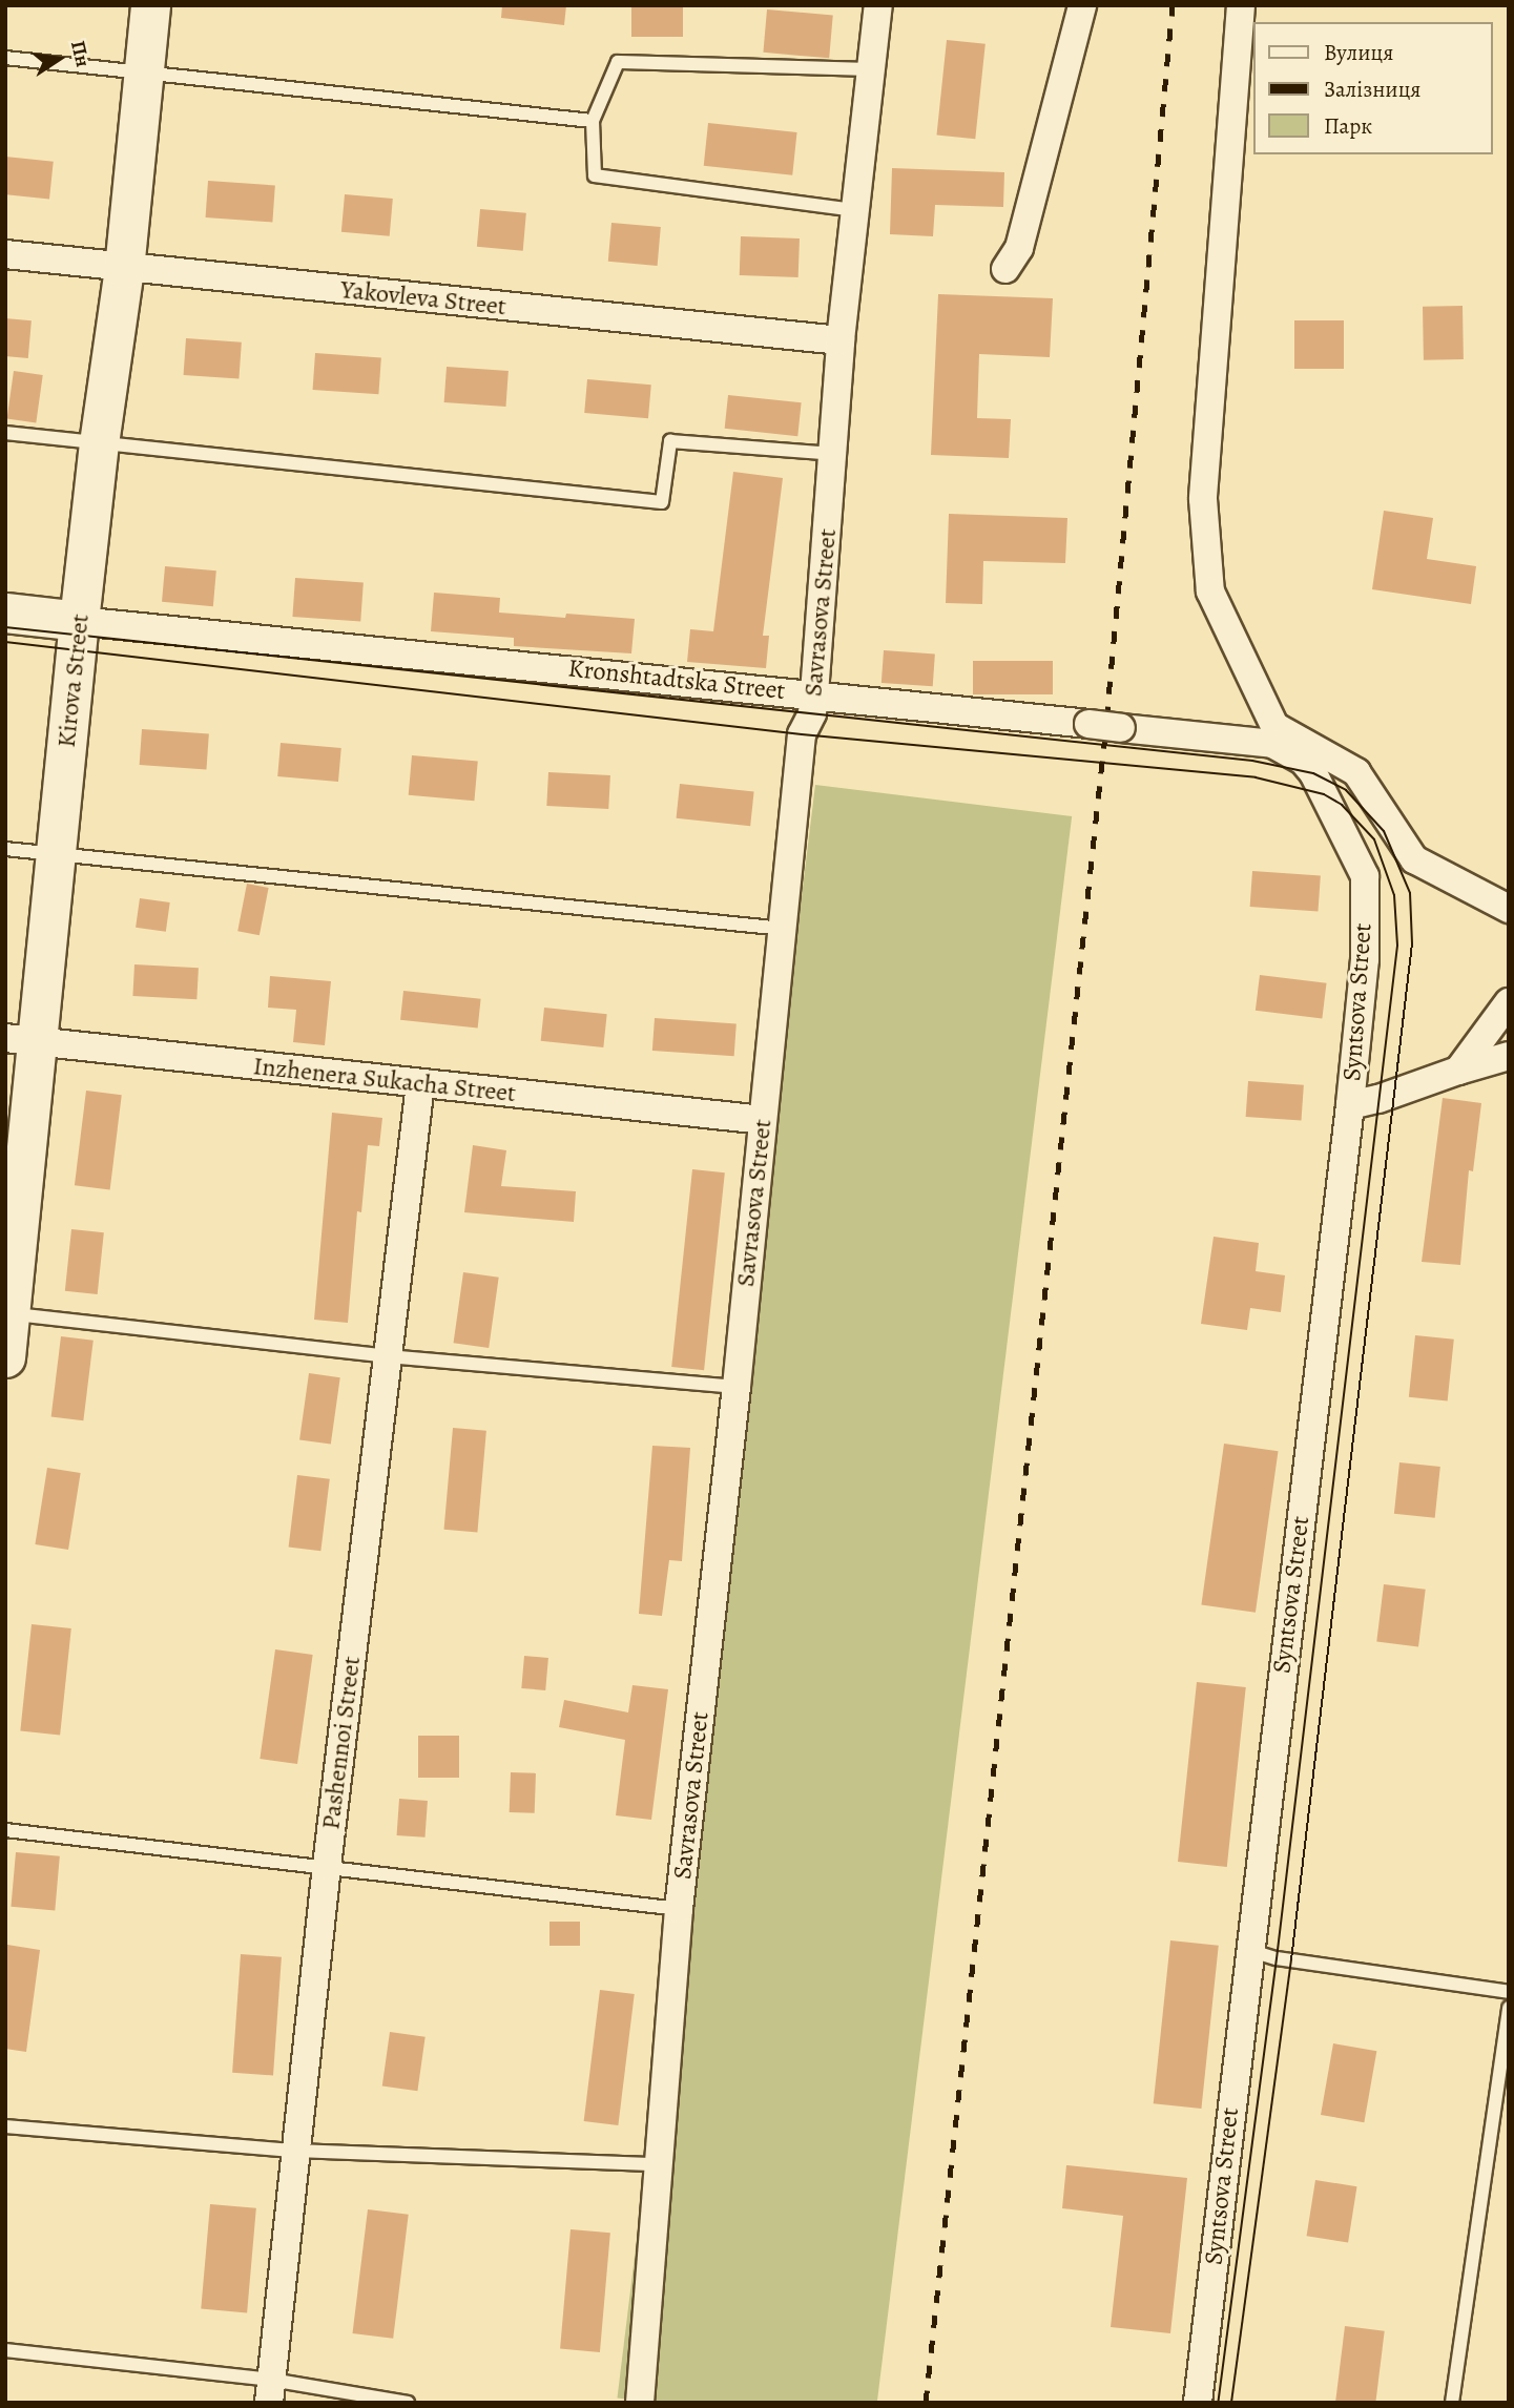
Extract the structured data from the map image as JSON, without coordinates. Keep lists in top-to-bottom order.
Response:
{
  "streets": {
    "main road": ["Kronshtadtska Street", "Kirova Street"],
    "street": [
      "Yakovleva Street",
      "Savrasova Street",
      "Syntsova Street",
      "Inzhenera Sukacha Street",
      "Pashennoi Street"
    ]
  },
  "crossings": [
    ["Yakovleva Street", "Savrasova Street"],
    ["Yakovleva Street", "Kirova Street"],
    ["Savrasova Street", "Kronshtadtska Street"],
    ["Savrasova Street", "Inzhenera Sukacha Street"],
    ["Kronshtadtska Street", "Kirova Street"],
    ["Kronshtadtska Street", "Syntsova Street"],
    ["Kirova Street", "Inzhenera Sukacha Street"],
    ["Inzhenera Sukacha Street", "Pashennoi Street"]
  ],
  "legend": ["Вулиця", "Залізниця", "Парк"],
  "north": "right"
}
